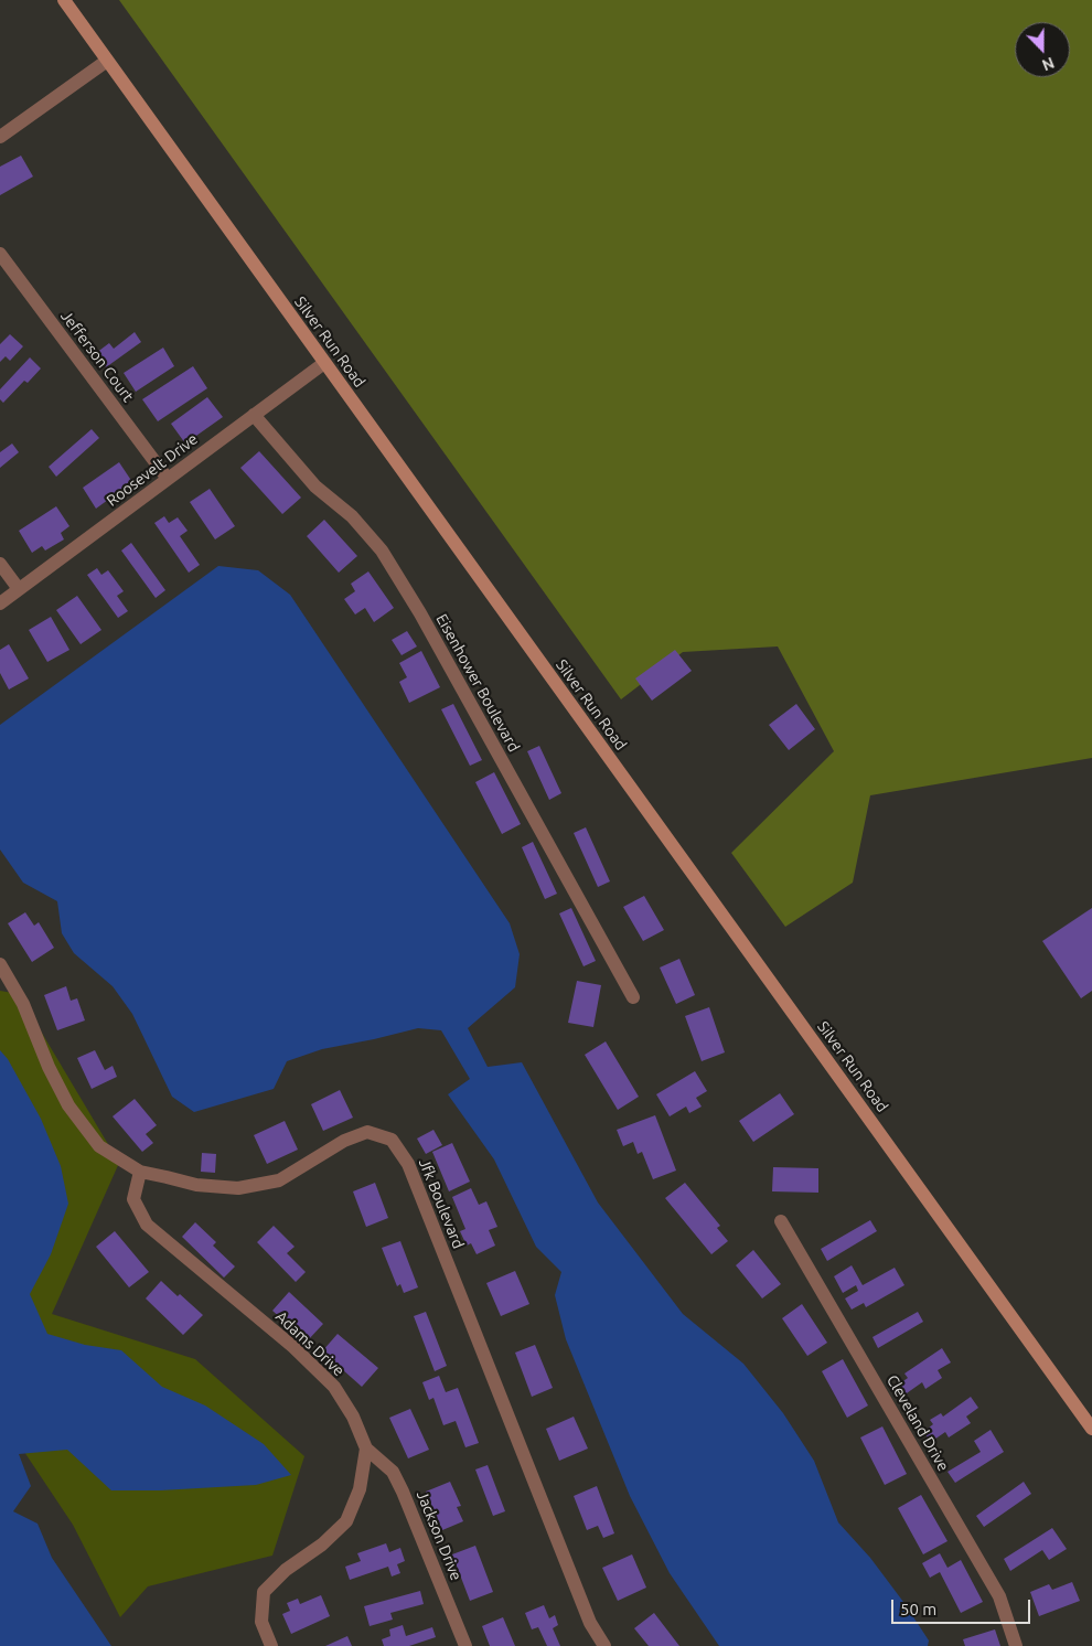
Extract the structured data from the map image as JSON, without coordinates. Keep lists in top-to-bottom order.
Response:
{
  "streets": {
    "main road": ["Silver Run Road"],
    "street": [
      "Jefferson Court",
      "Roosevelt Drive",
      "Eisenhower Boulevard",
      "Jfk Boulevard",
      "Adams Drive",
      "Cleveland Drive",
      "Jackson Drive"
    ]
  },
  "crossings": [
    ["Silver Run Road", "Roosevelt Drive"],
    ["Jefferson Court", "Roosevelt Drive"],
    ["Roosevelt Drive", "Eisenhower Boulevard"],
    ["Jfk Boulevard", "Adams Drive"],
    ["Adams Drive", "Jackson Drive"]
  ],
  "scale_bar": "50 m",
  "north": "bottom"
}
